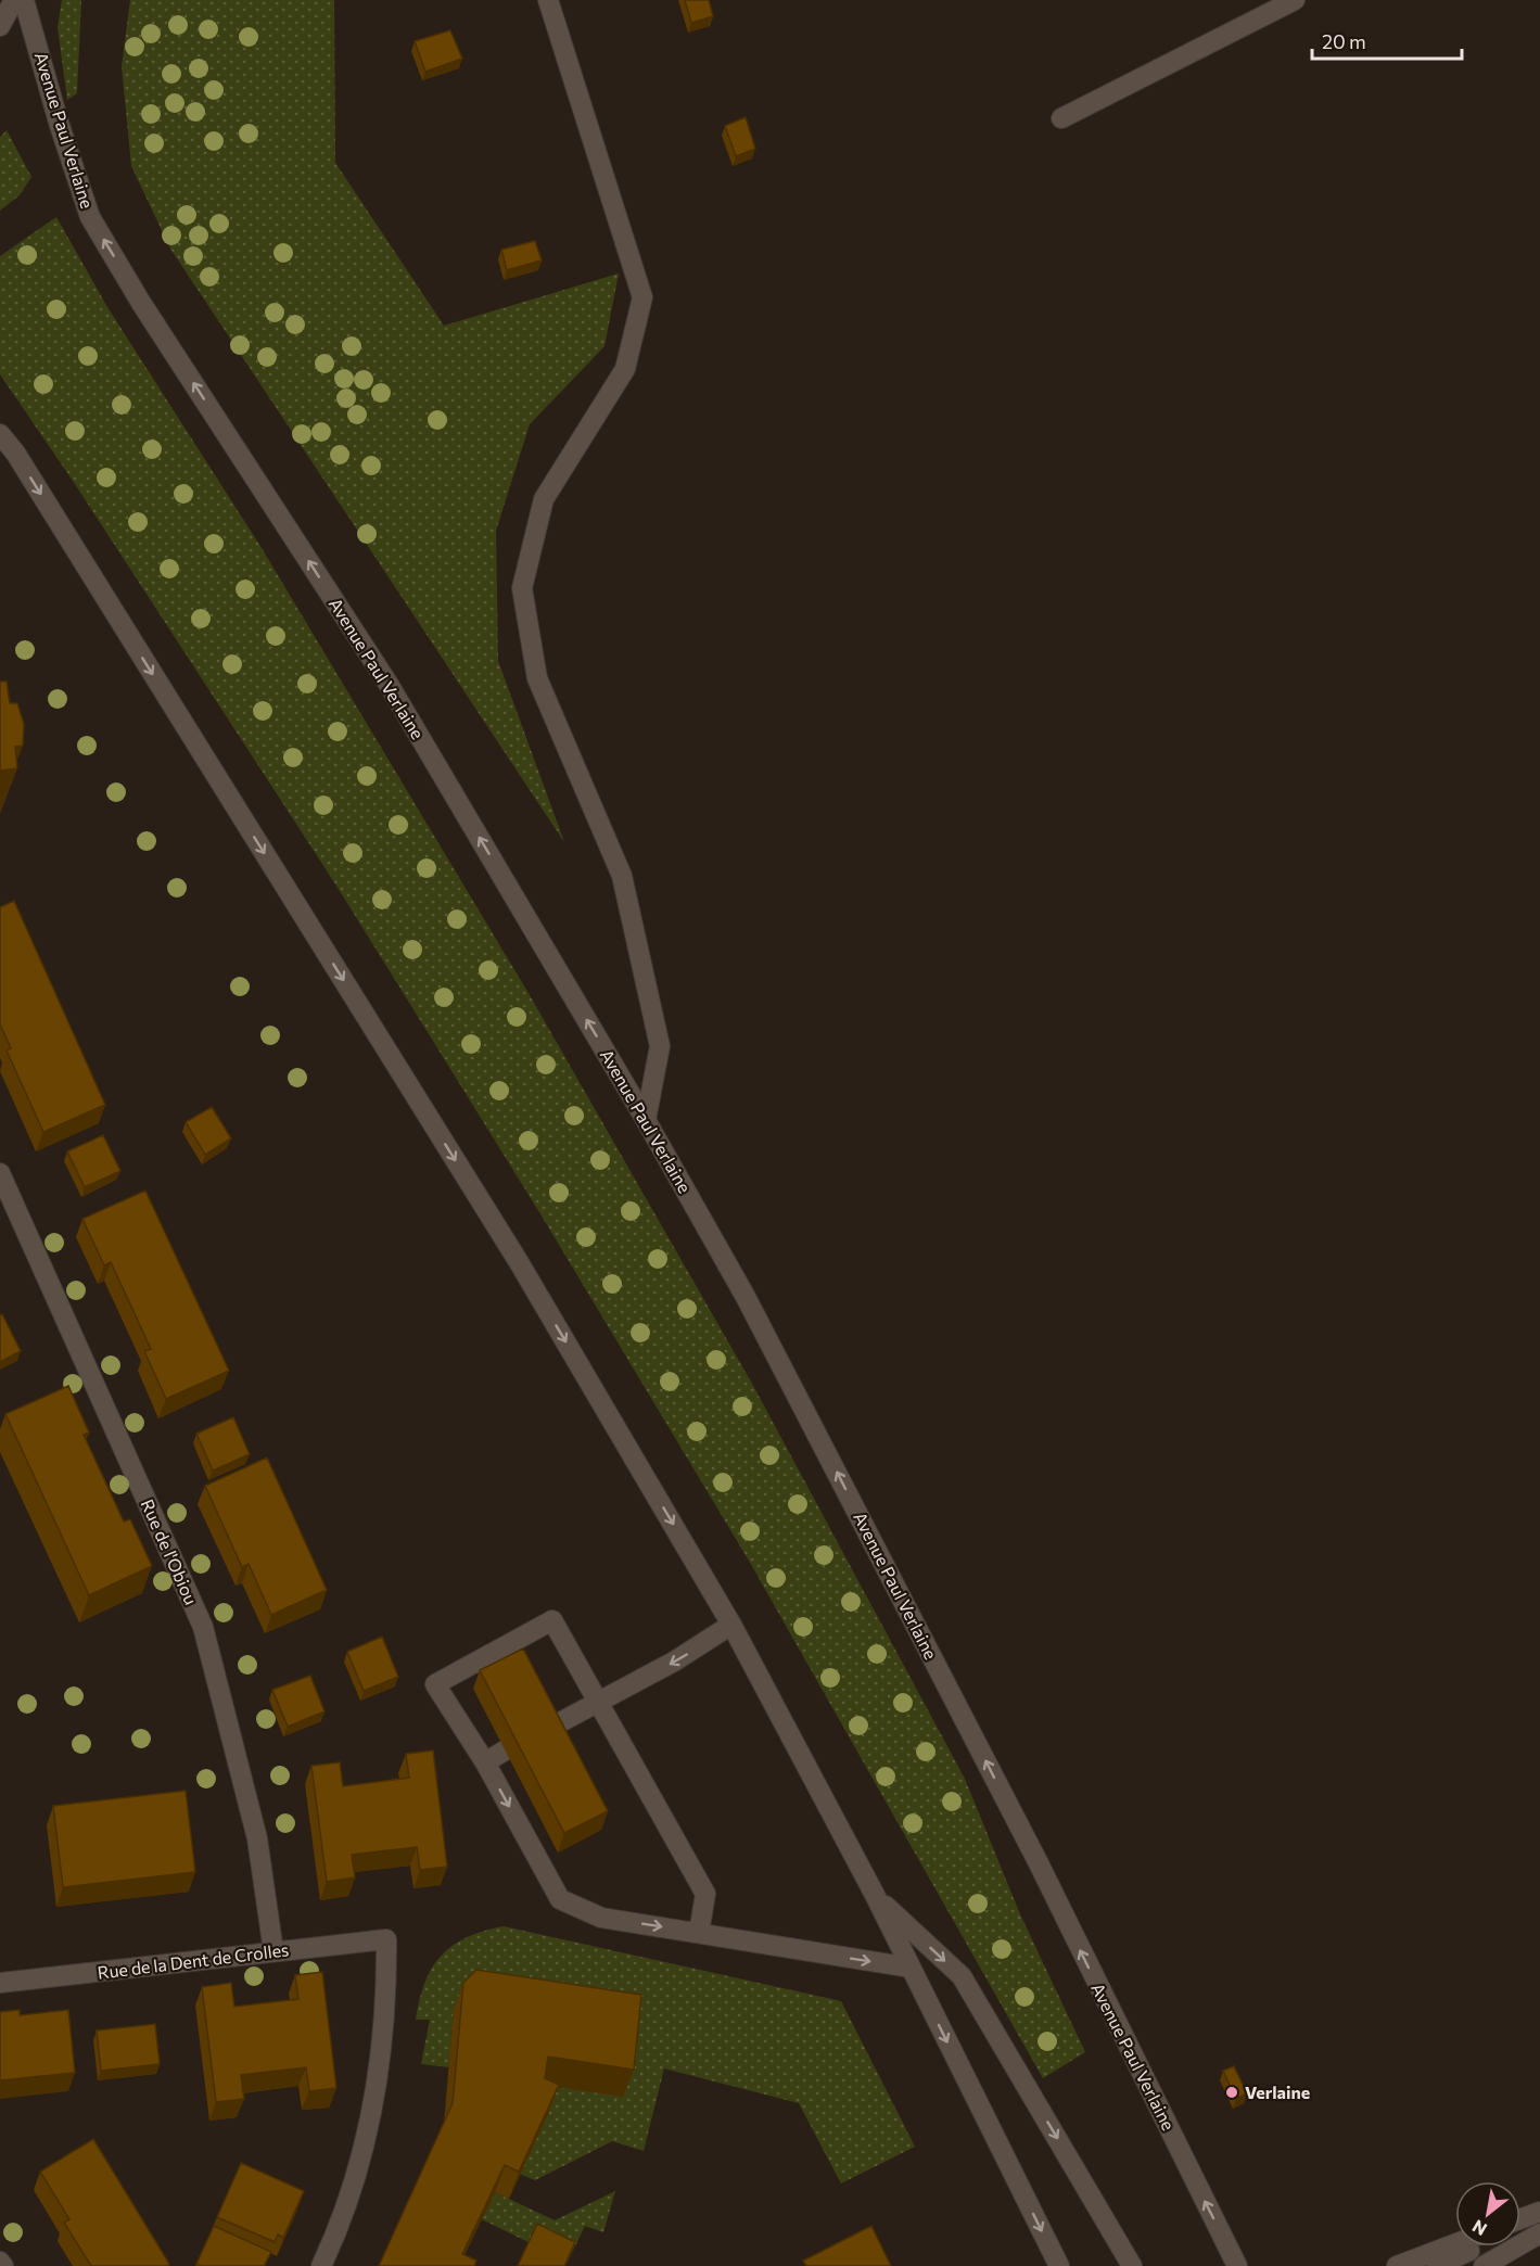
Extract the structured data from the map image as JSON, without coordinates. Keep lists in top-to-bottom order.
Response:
{
  "streets": {
    "main road": ["Avenue Paul Verlaine", "Rue de l'Obiou", "Rue de la Dent de Crolles"]
  },
  "crossings": [
    ["Rue de l'Obiou", "Rue de la Dent de Crolles"]
  ],
  "places": ["Verlaine"],
  "scale_bar": "20 m",
  "north": "bottom left"
}
